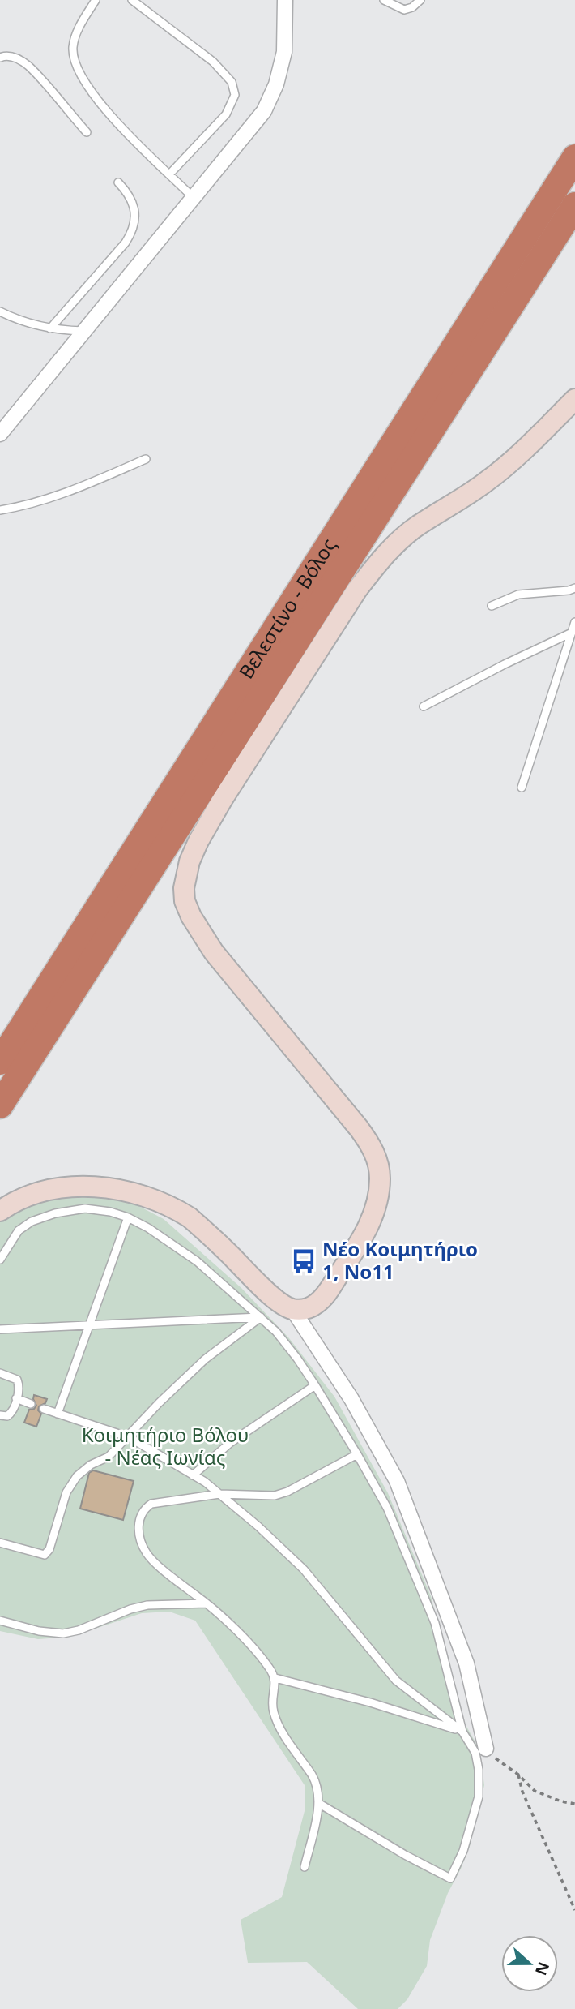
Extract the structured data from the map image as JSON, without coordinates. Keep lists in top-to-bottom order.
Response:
{
  "streets": {
    "highway": ["Βελεστίνο - Βόλος"]
  },
  "parks": ["Κοιμητήριο Βόλου - Νέας Ιωνίας"],
  "places": {
    "bus stop": ["Νέο Κοιμητήριο 1, Νο11"]
  },
  "north": "right"
}
